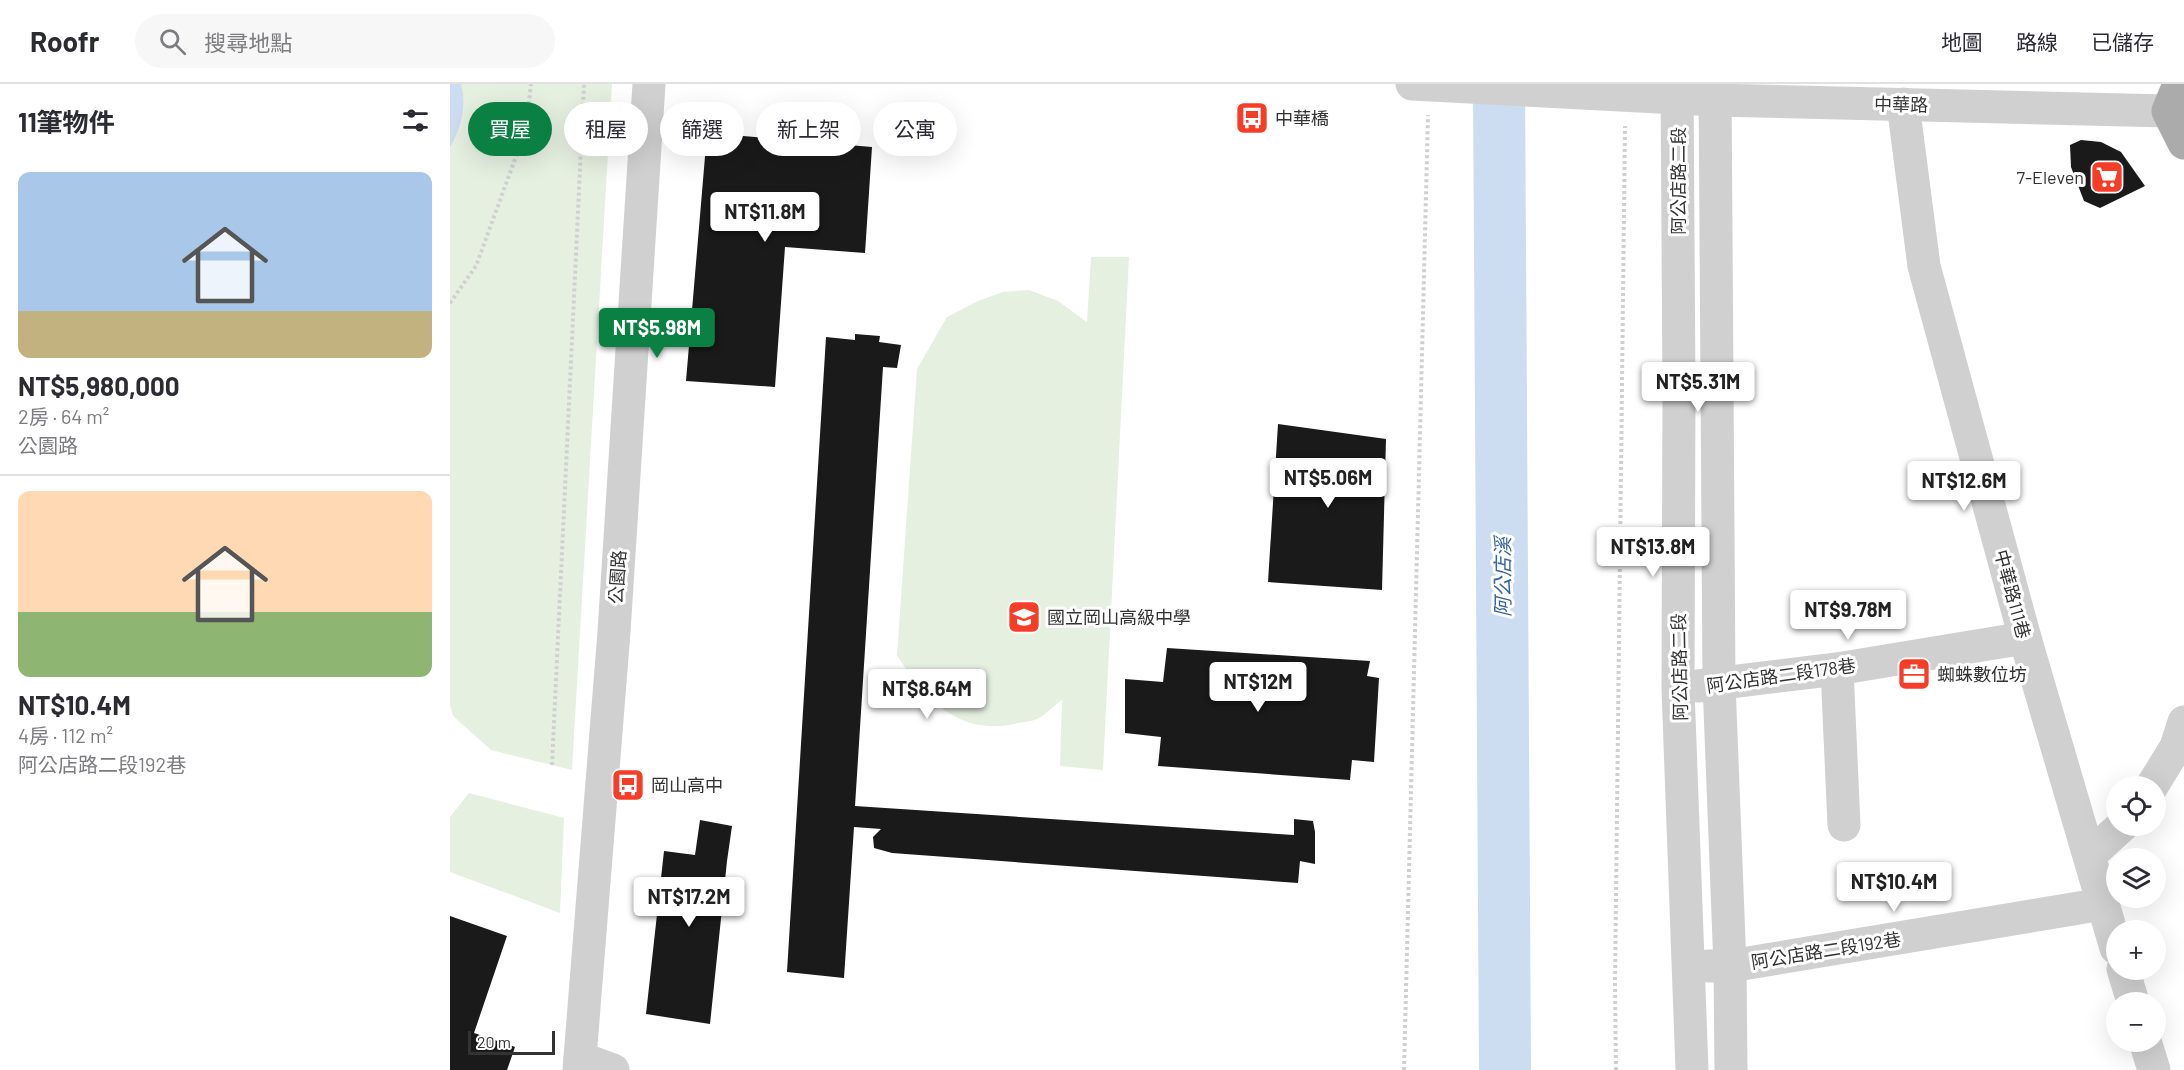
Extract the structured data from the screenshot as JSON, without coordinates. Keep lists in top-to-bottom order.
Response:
{
  "streets": {
    "street": [
      "中華路",
      "阿公店路二段",
      "公園路",
      "中華路111巷",
      "阿公店路二段178巷",
      "阿公店路二段192巷"
    ]
  },
  "crossings": [
    ["中華路", "阿公店路二段"],
    ["中華路", "中華路111巷"],
    ["阿公店路二段", "阿公店路二段178巷"],
    ["阿公店路二段", "阿公店路二段192巷"],
    ["中華路111巷", "阿公店路二段178巷"],
    ["中華路111巷", "阿公店路二段192巷"]
  ],
  "water": ["阿公店溪"],
  "places": {
    "bus stop": ["中華橋", "岡山高中"],
    "supermarket": ["7-Eleven"],
    "school or university": ["國立岡山高級中學"],
    "office": ["蜘蛛數位坊"]
  },
  "scale_bar": "20 m",
  "page": {
    "header": "Roofr",
    "search": "搜尋地點",
    "nav": ["地圖", "路線", "已儲存"],
    "heading": "11筆物件",
    "chip": [
      "買屋",
      "租屋",
      "篩選",
      "新上架",
      "公寓"
    ],
    "list": [
      {
        "name": "NT$5,980,000",
        "note": "2房 · 64 m² · 公園路"
      },
      {
        "name": "NT$10.4M",
        "note": "4房 · 112 m² · 阿公店路二段192巷"
      }
    ],
    "price": [
      "NT$11.8M",
      "NT$5.98M",
      "NT$5.31M",
      "NT$5.06M",
      "NT$12.6M",
      "NT$13.8M",
      "NT$9.78M",
      "NT$12M",
      "NT$8.64M",
      "NT$10.4M",
      "NT$17.2M"
    ],
    "map_buttons": ["+", "−"],
    "scale": "20 m"
  }
}
